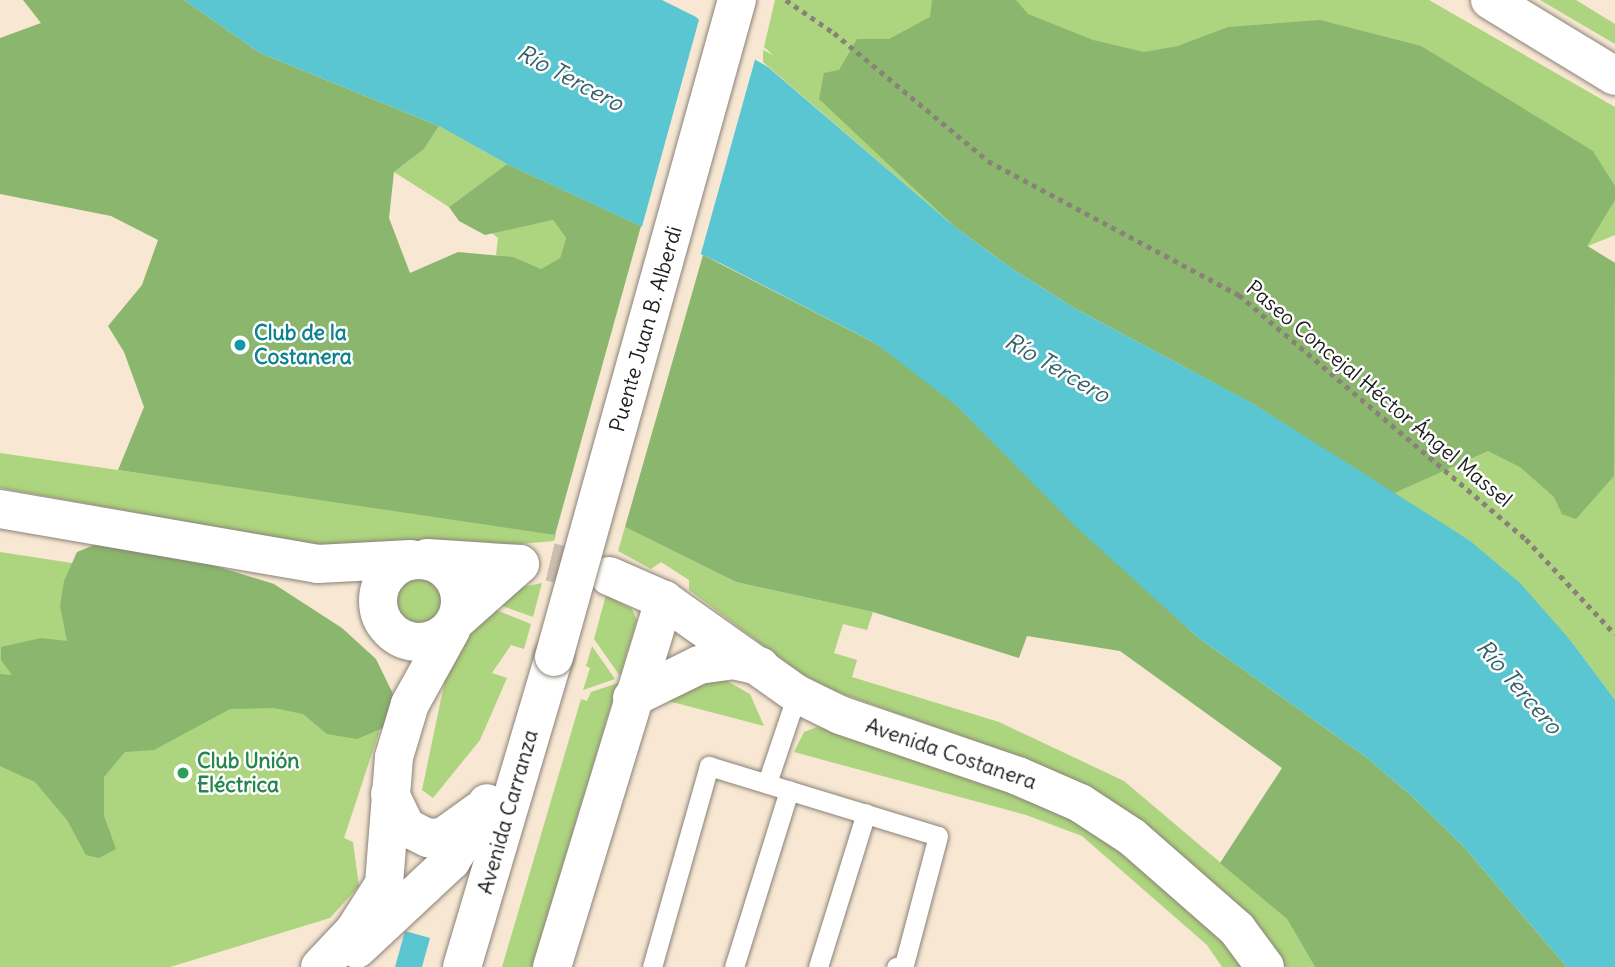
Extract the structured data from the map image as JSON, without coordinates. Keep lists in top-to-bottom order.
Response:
{
  "streets": {
    "street": ["Puente Juan B. Alberdi", "Avenida Costanera", "Avenida Carranza"],
    "path": ["Paseo Concejal Héctor Ángel Massel"]
  },
  "crossings": [
    ["Puente Juan B. Alberdi", "Avenida Carranza"]
  ],
  "water": ["Río Tercero"],
  "places": ["Club de la Costanera", "Club Unión Eléctrica"]
}
